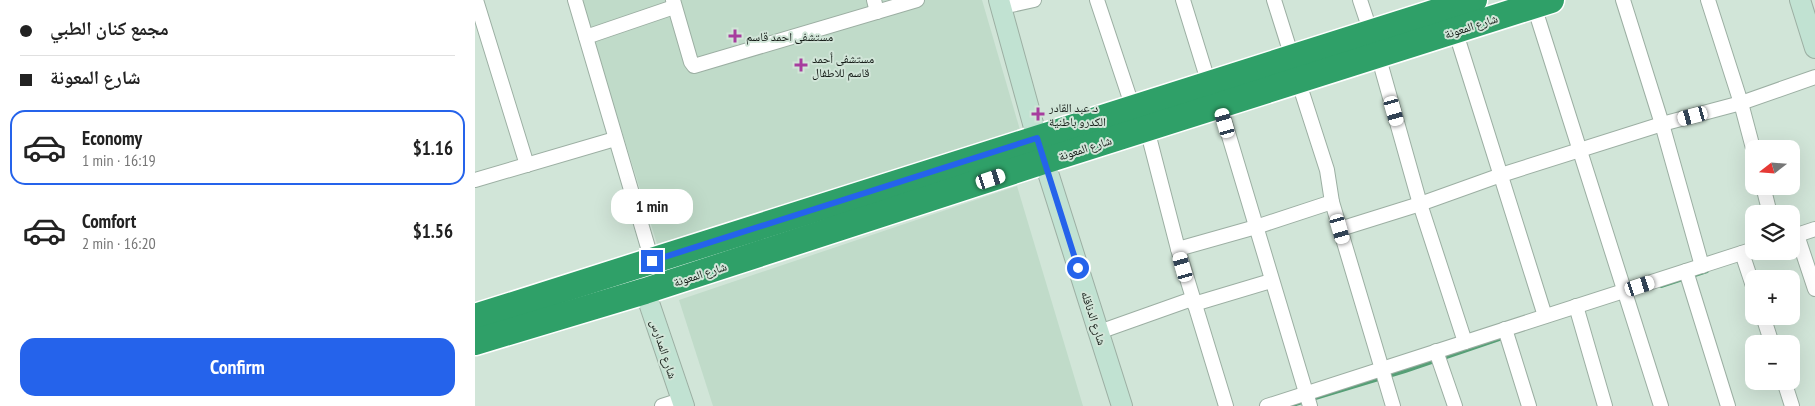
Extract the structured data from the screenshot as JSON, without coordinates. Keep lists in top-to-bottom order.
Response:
{
  "streets": {
    "highway": ["شارع المعونة"],
    "street": ["شارع الدناقله", "شارع المدارس"]
  },
  "crossings": [
    ["شارع المعونة", "شارع الدناقله"],
    ["شارع المعونة", "شارع المدارس"]
  ],
  "places": {
    "health": ["مستشفى احمد قاسم", "مستشفى أحمد قاسم للاطفال", "د. عبد القادر الكدرو باطنية"]
  },
  "north": "left",
  "page": {
    "banner": ["مجمع كنان الطبي", "شارع المعونة"],
    "list": [
      {
        "name": "Economy",
        "note": "1 min · 16:19",
        "value": "$1.16"
      },
      {
        "name": "Comfort",
        "note": "2 min · 16:20",
        "value": "$1.56"
      }
    ],
    "map_buttons": ["+", "−"],
    "bubble": "1 min",
    "buttons": "Confirm"
  }
}
